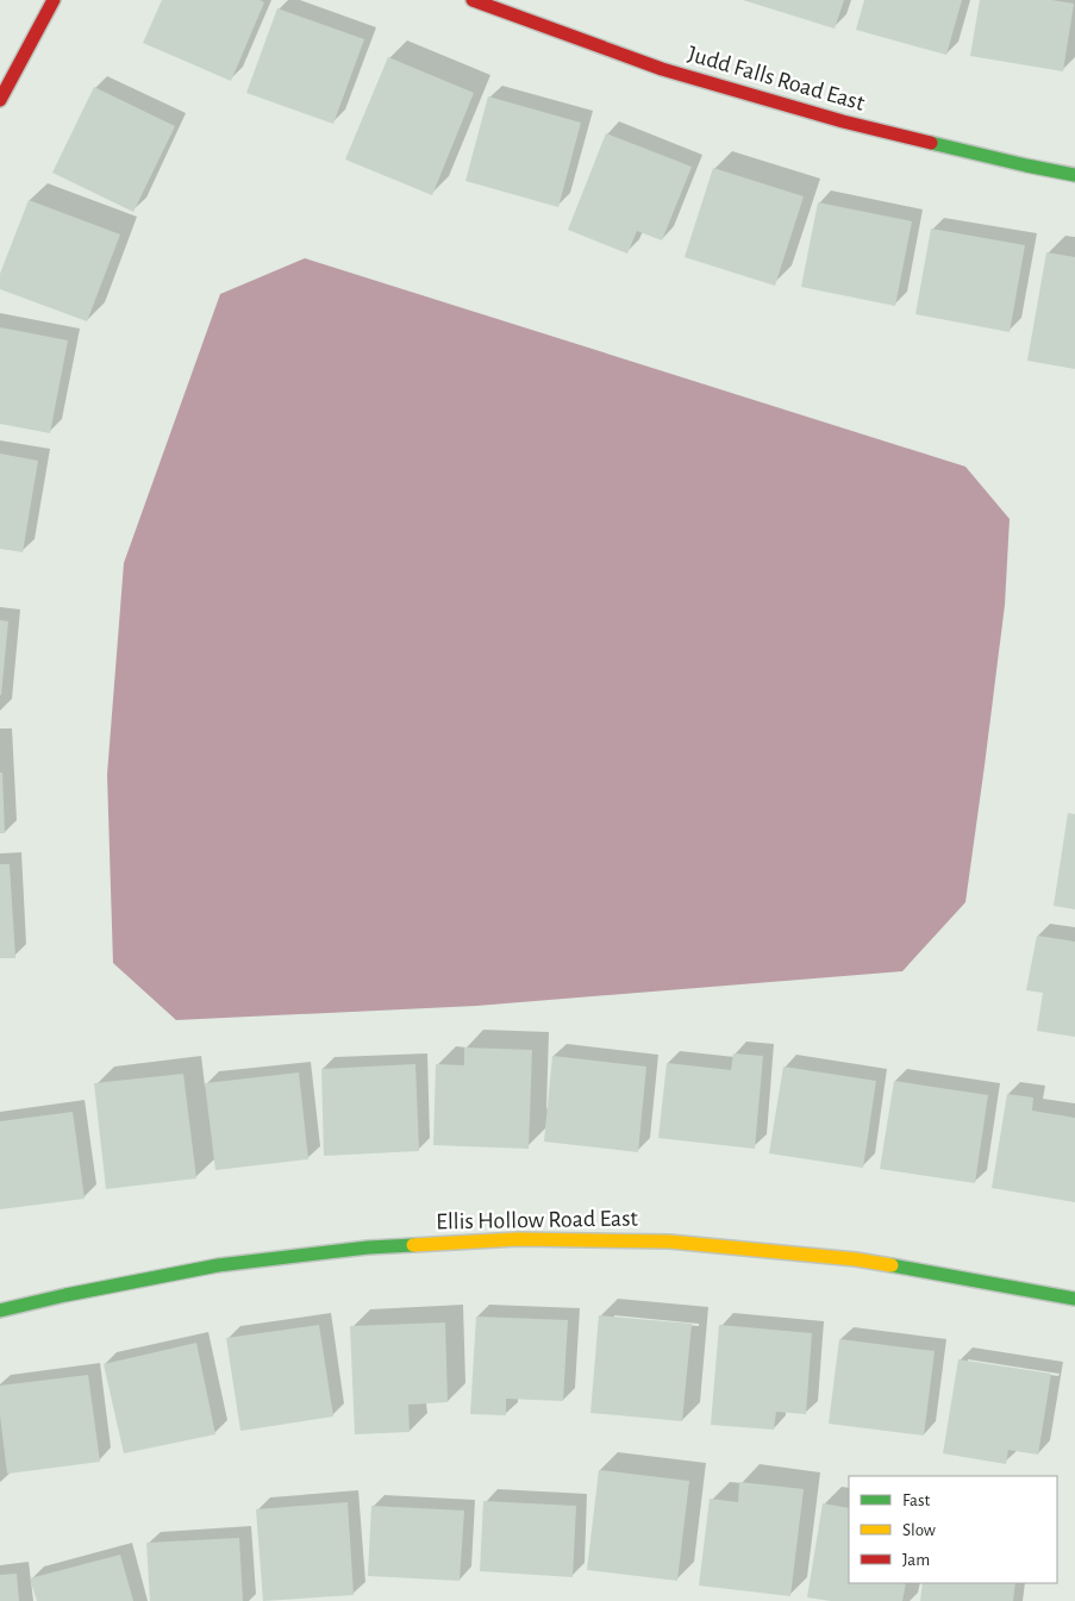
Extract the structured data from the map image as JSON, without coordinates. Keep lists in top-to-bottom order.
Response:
{
  "streets": {
    "street": ["Judd Falls Road East", "Ellis Hollow Road East"]
  },
  "legend": ["Fast", "Slow", "Jam"]
}
